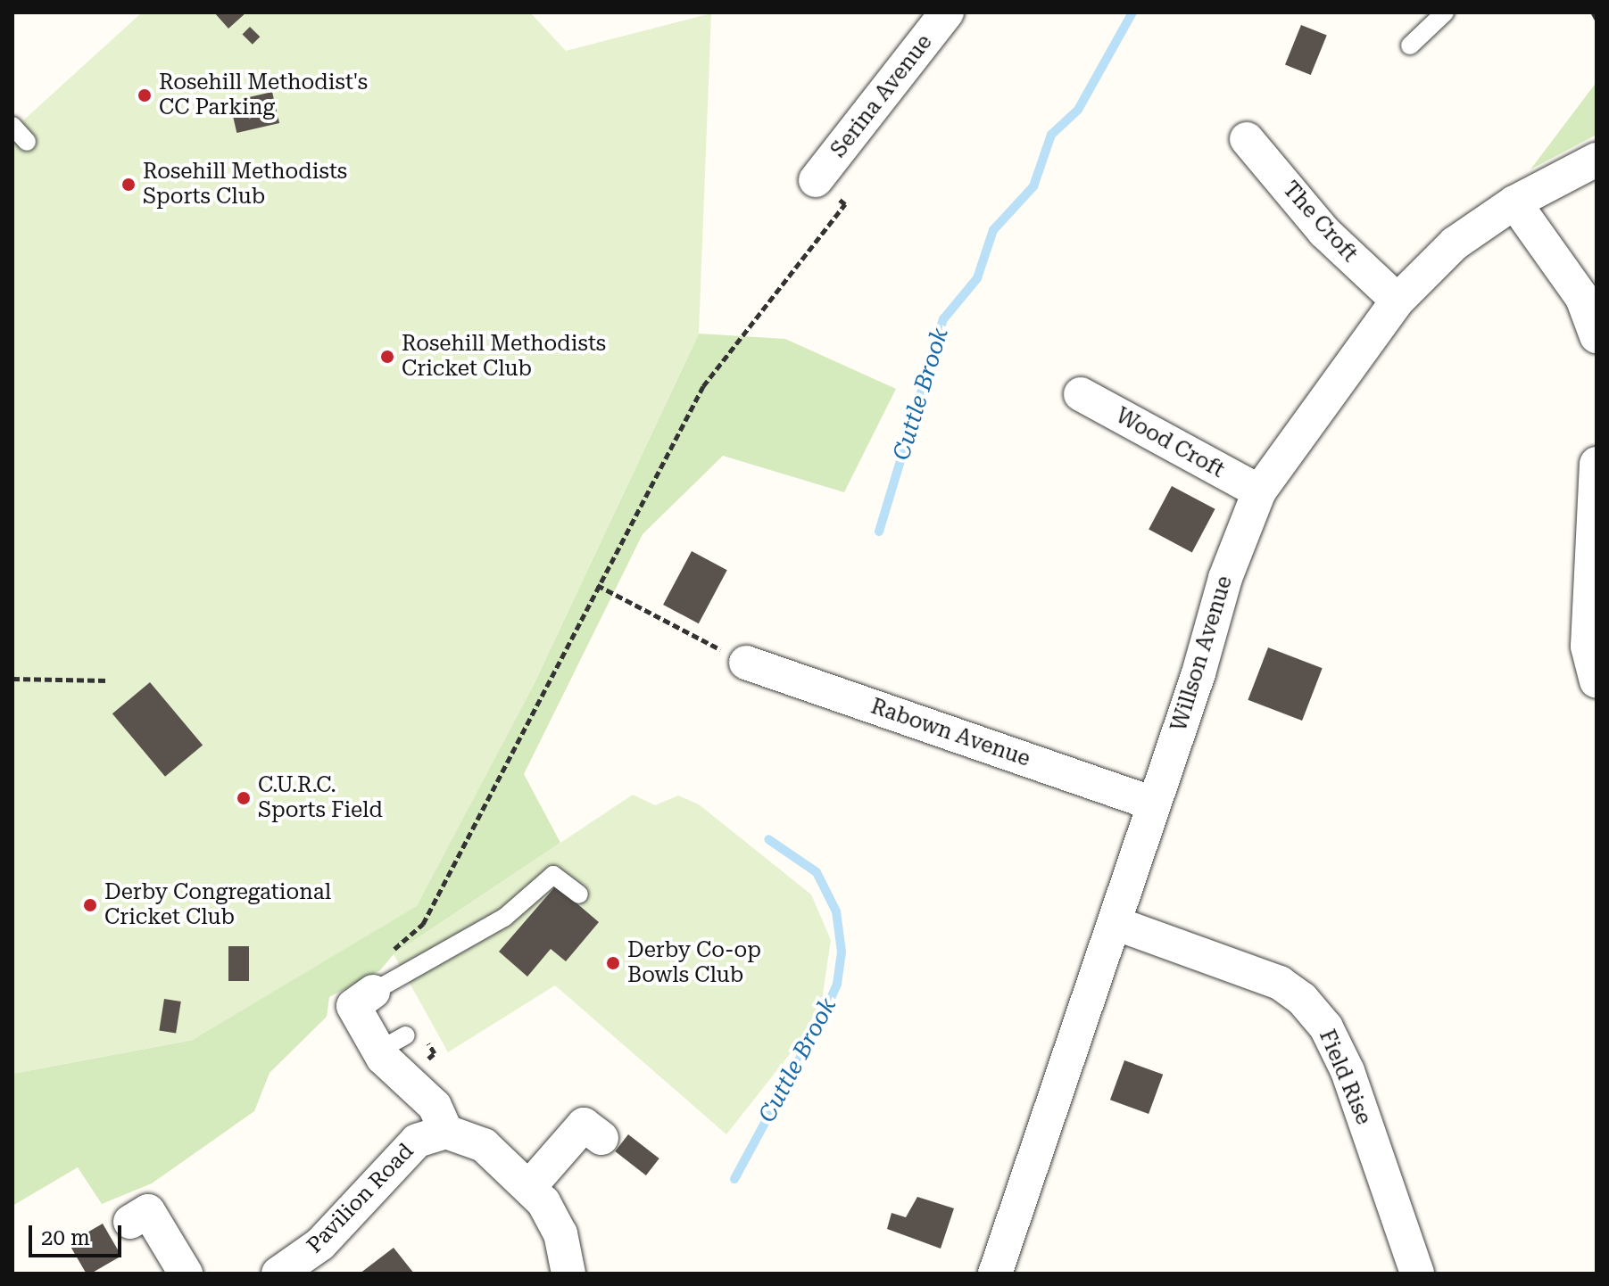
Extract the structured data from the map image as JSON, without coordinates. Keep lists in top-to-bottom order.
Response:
{
  "streets": {
    "street": [
      "Serina Avenue",
      "The Croft",
      "Wood Croft",
      "Willson Avenue",
      "Rabown Avenue",
      "Field Rise",
      "Pavilion Road"
    ]
  },
  "crossings": [
    ["The Croft", "Willson Avenue"],
    ["Wood Croft", "Willson Avenue"],
    ["Willson Avenue", "Rabown Avenue"],
    ["Willson Avenue", "Field Rise"]
  ],
  "water": ["Cuttle Brook"],
  "places": [
    "Rosehill Methodist's CC Parking",
    "Rosehill Methodists Sports Club",
    "Rosehill Methodists Cricket Club",
    "C.U.R.C. Sports Field",
    "Derby Congregational Cricket Club",
    "Derby Co-op Bowls Club"
  ],
  "scale_bar": "20 m"
}
